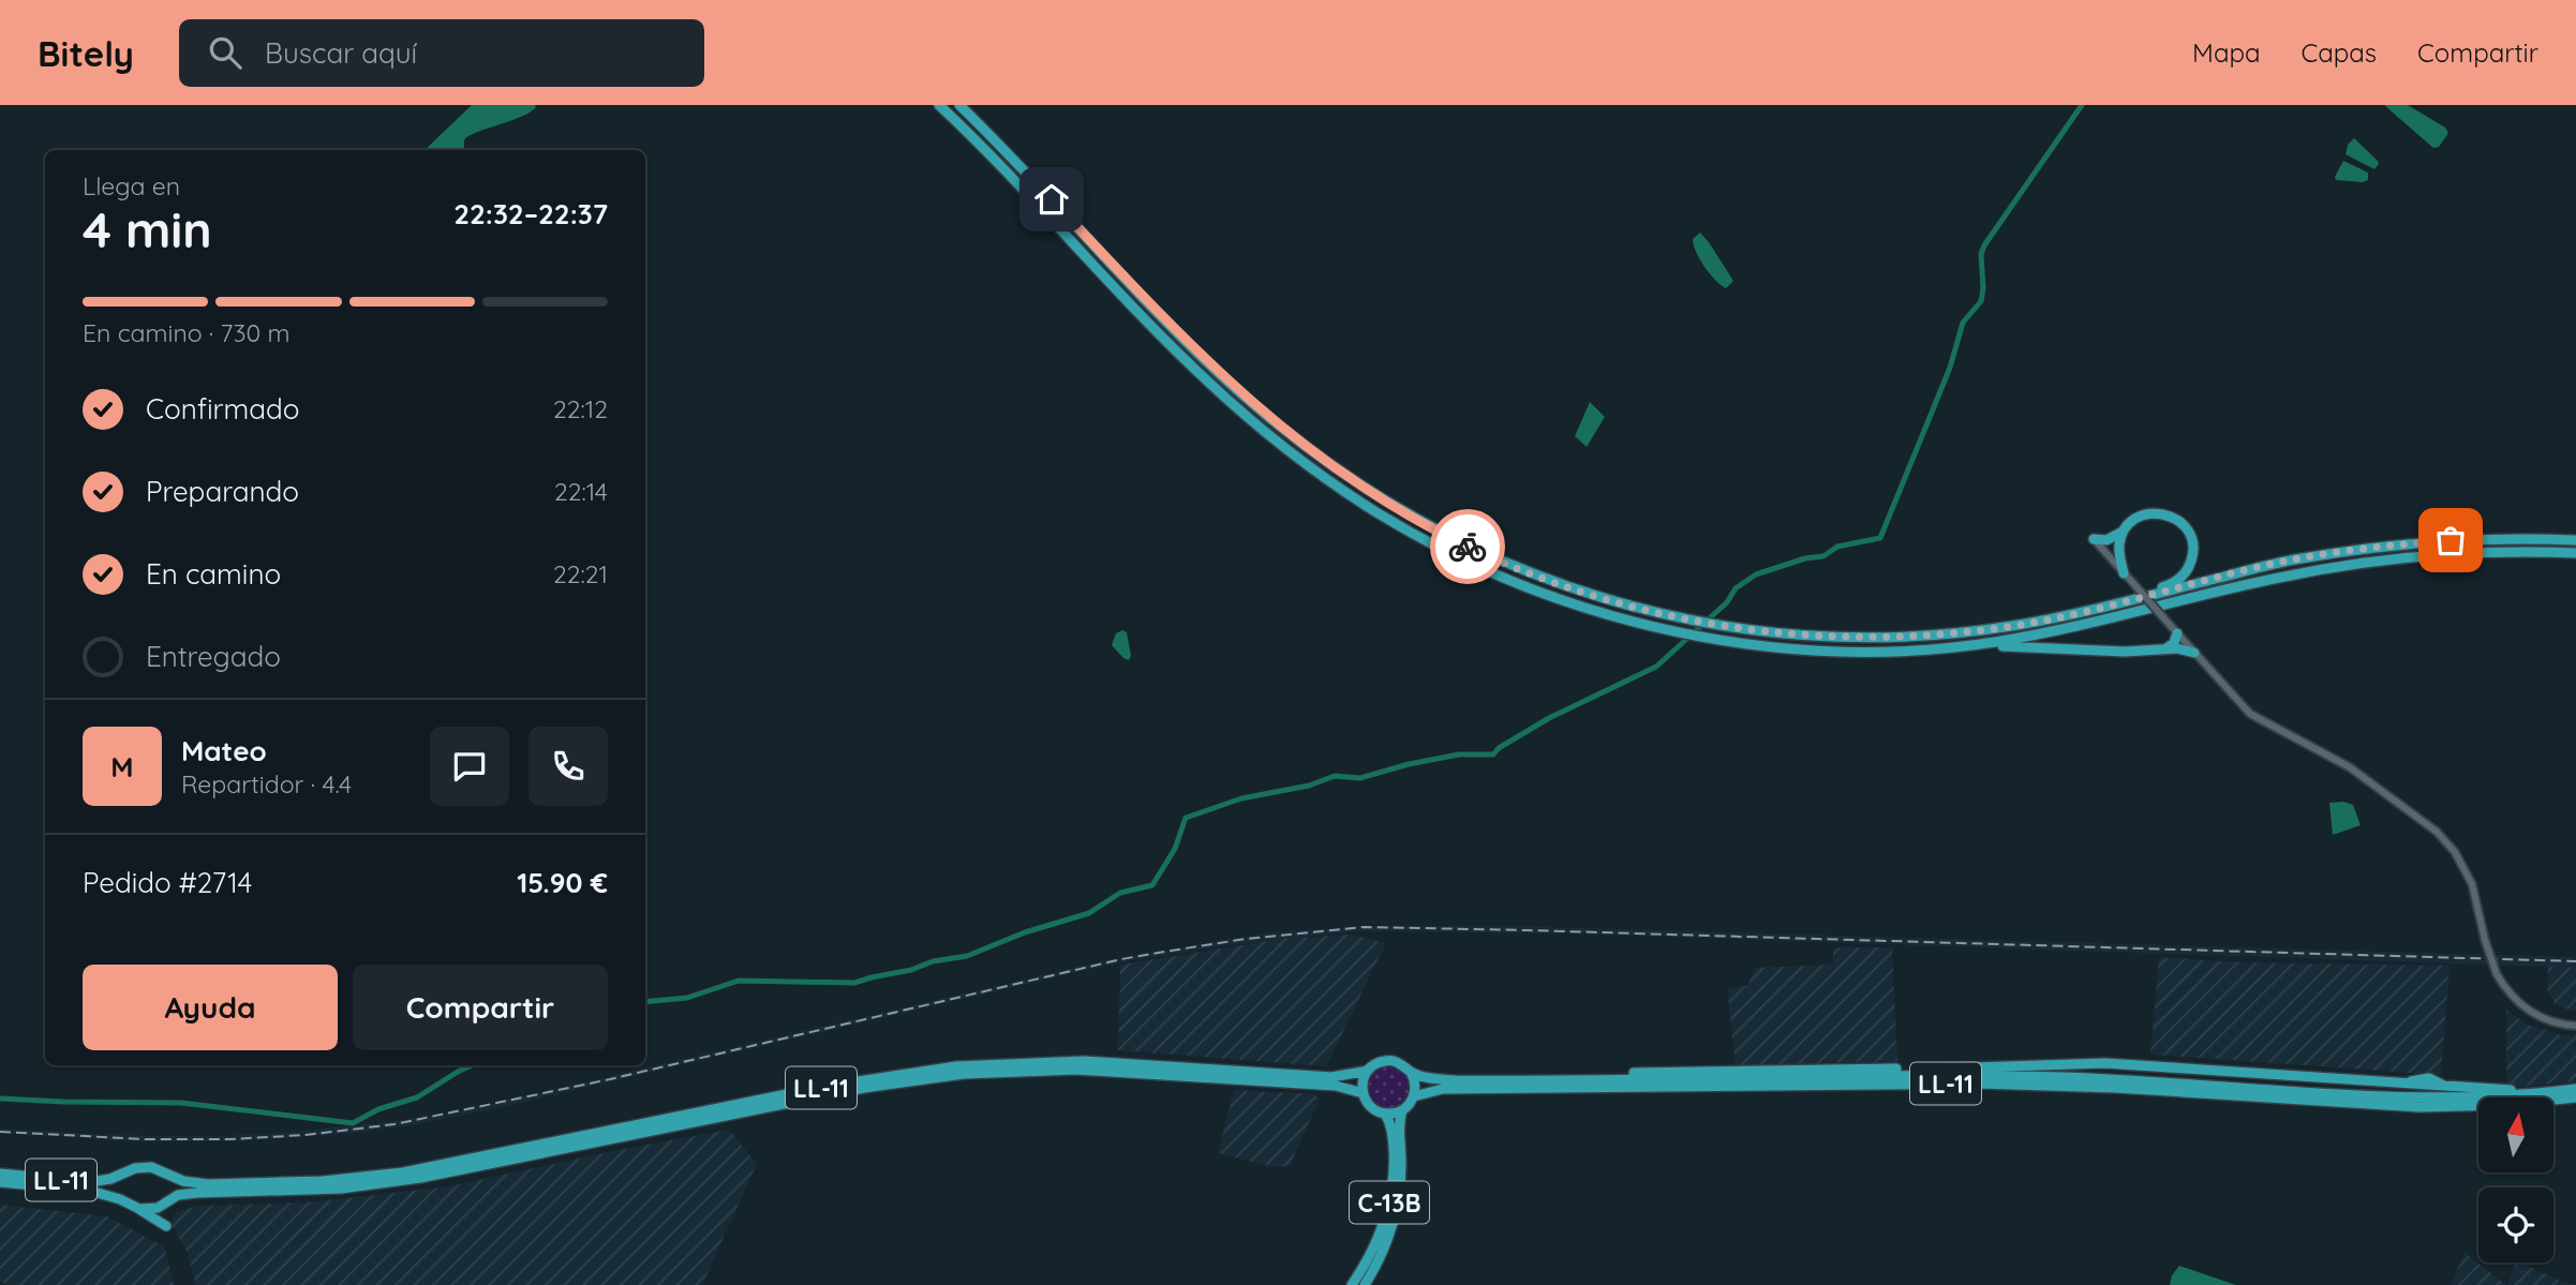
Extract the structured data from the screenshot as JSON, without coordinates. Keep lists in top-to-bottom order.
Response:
{
  "streets": {
    "highway": ["LL-11", "C-13B"]
  },
  "crossings": [
    ["LL-11", "C-13B"]
  ],
  "north": "top",
  "page": {
    "header": "Bitely",
    "search": "Buscar aquí",
    "nav": ["Mapa", "Capas", "Compartir"],
    "heading": ["4 min", "Llega en", "22:32–22:37"],
    "panel": [
      "Mateo",
      "Repartidor · 4.4",
      "Pedido #2714",
      "15.90 €"
    ],
    "bar": "En camino · 730 m",
    "list": [
      ["Confirmado", "22:12"],
      ["Preparando", "22:14"],
      ["En camino", "22:21"],
      "Entregado"
    ],
    "round": "M",
    "buttons": ["Ayuda", "Compartir"]
  }
}
